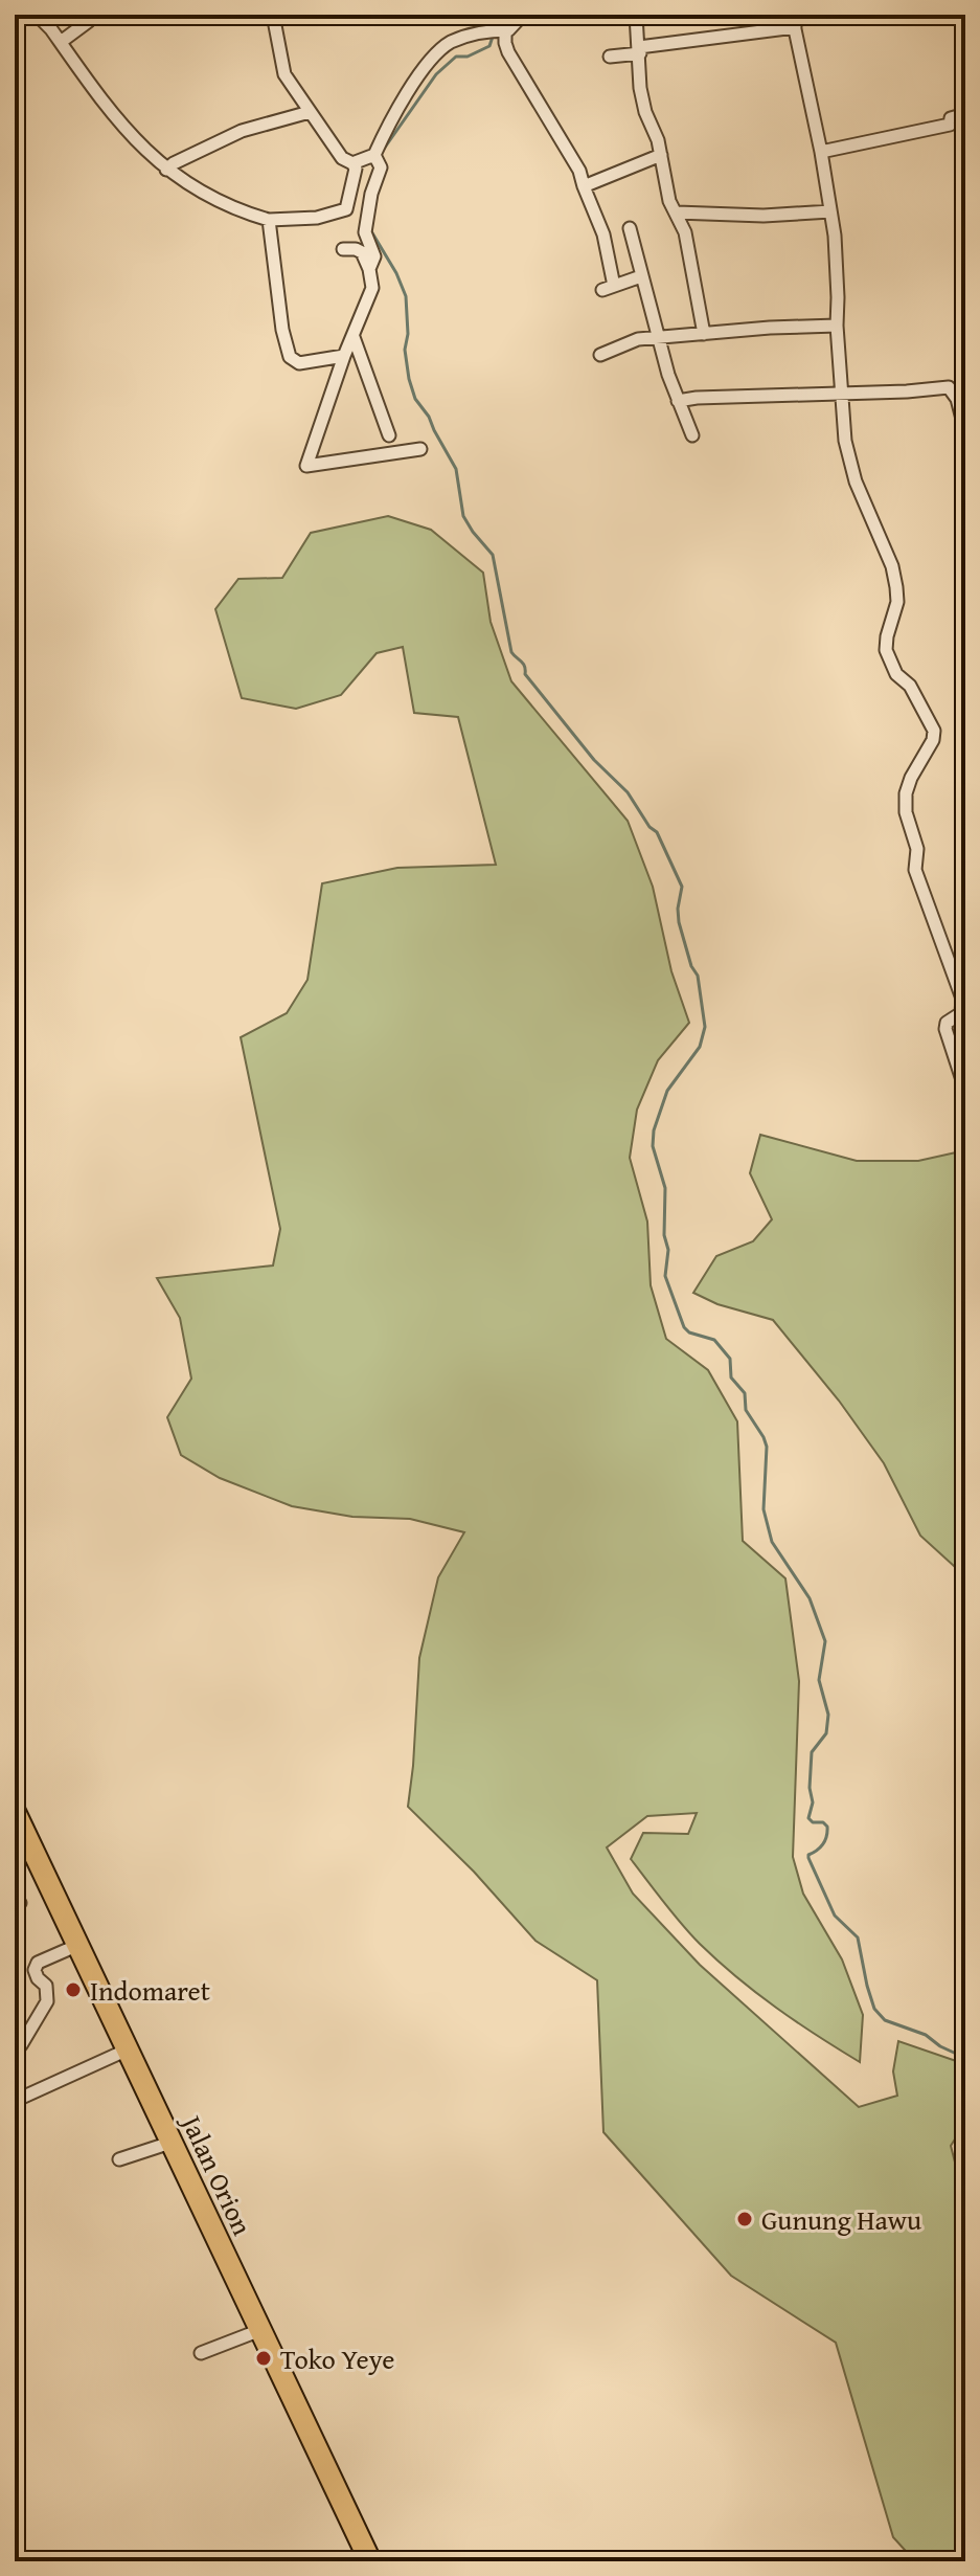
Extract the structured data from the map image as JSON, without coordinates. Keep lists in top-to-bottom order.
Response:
{
  "streets": {
    "highway": ["Jalan Orion"]
  },
  "places": ["Indomaret", "Gunung Hawu", "Toko Yeye"]
}
